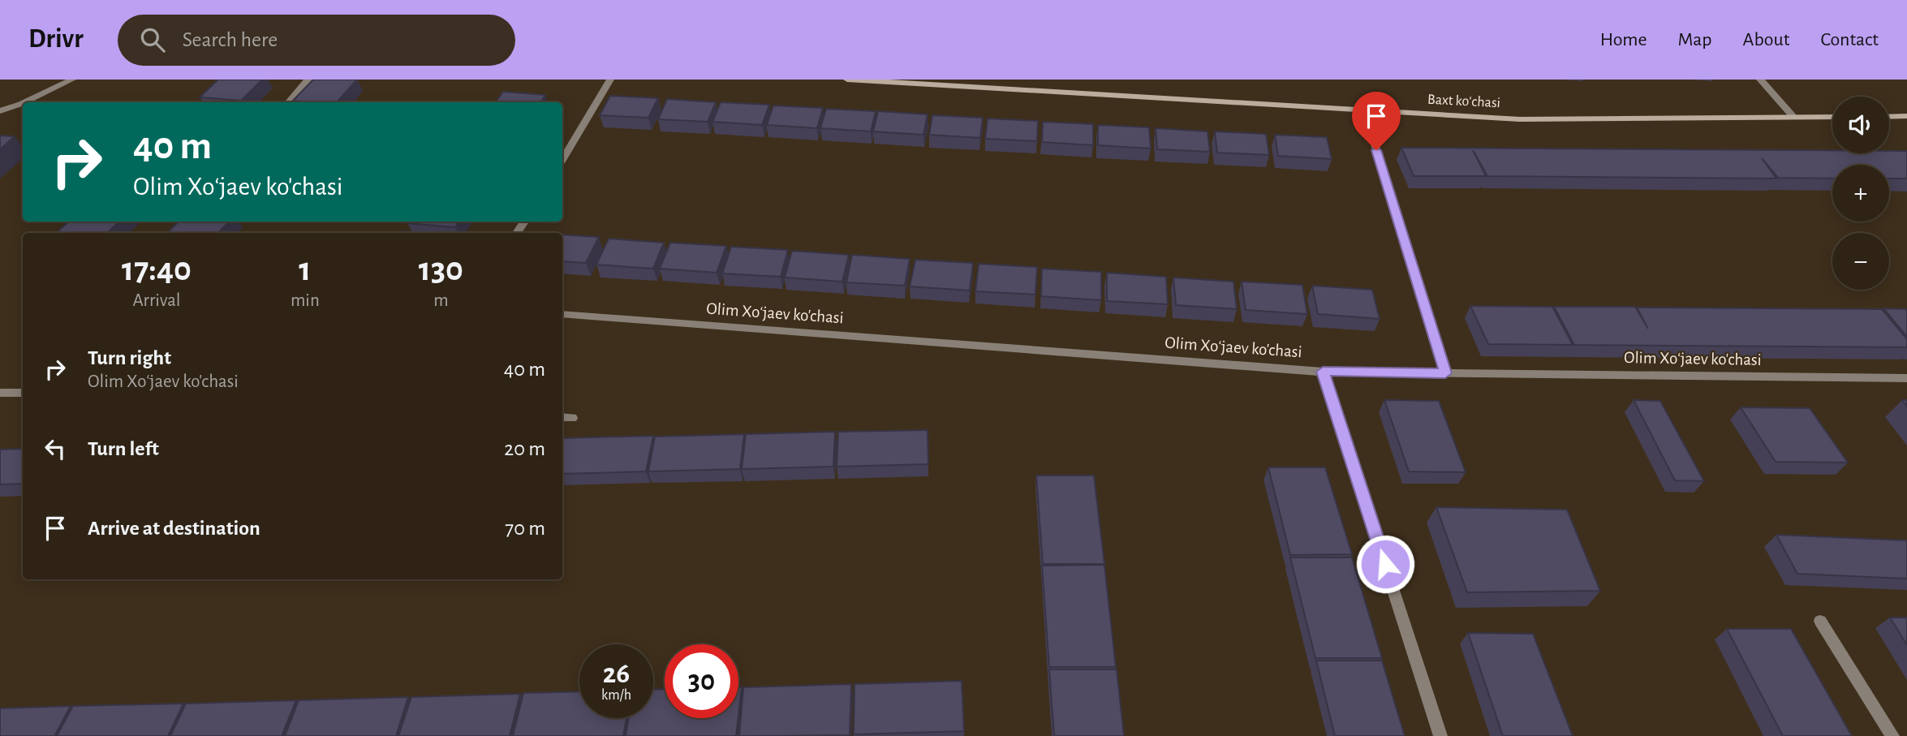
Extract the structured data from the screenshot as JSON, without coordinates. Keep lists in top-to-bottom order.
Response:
{
  "streets": {
    "main road": ["Baxt koʻchasi"],
    "street": ["Olim Xoʻjaev ko'chasi"]
  },
  "page": {
    "header": "Drivr",
    "search": "Search here",
    "nav": [
      "Home",
      "Map",
      "About",
      "Contact"
    ],
    "map_buttons": ["+", "−"],
    "turn": ["40 m", "Olim Xoʻjaev ko'chasi"],
    "eta": [
      "17:40",
      "Arrival",
      "1",
      "min",
      "130",
      "m"
    ],
    "list": [
      {
        "name": "Turn right",
        "note": "Olim Xoʻjaev ko'chasi",
        "value": "40 m"
      },
      {
        "name": "Turn left",
        "value": "20 m"
      },
      {
        "name": "Arrive at destination",
        "value": "70 m"
      }
    ],
    "speed": "26 km/h",
    "limit": "30"
  }
}
